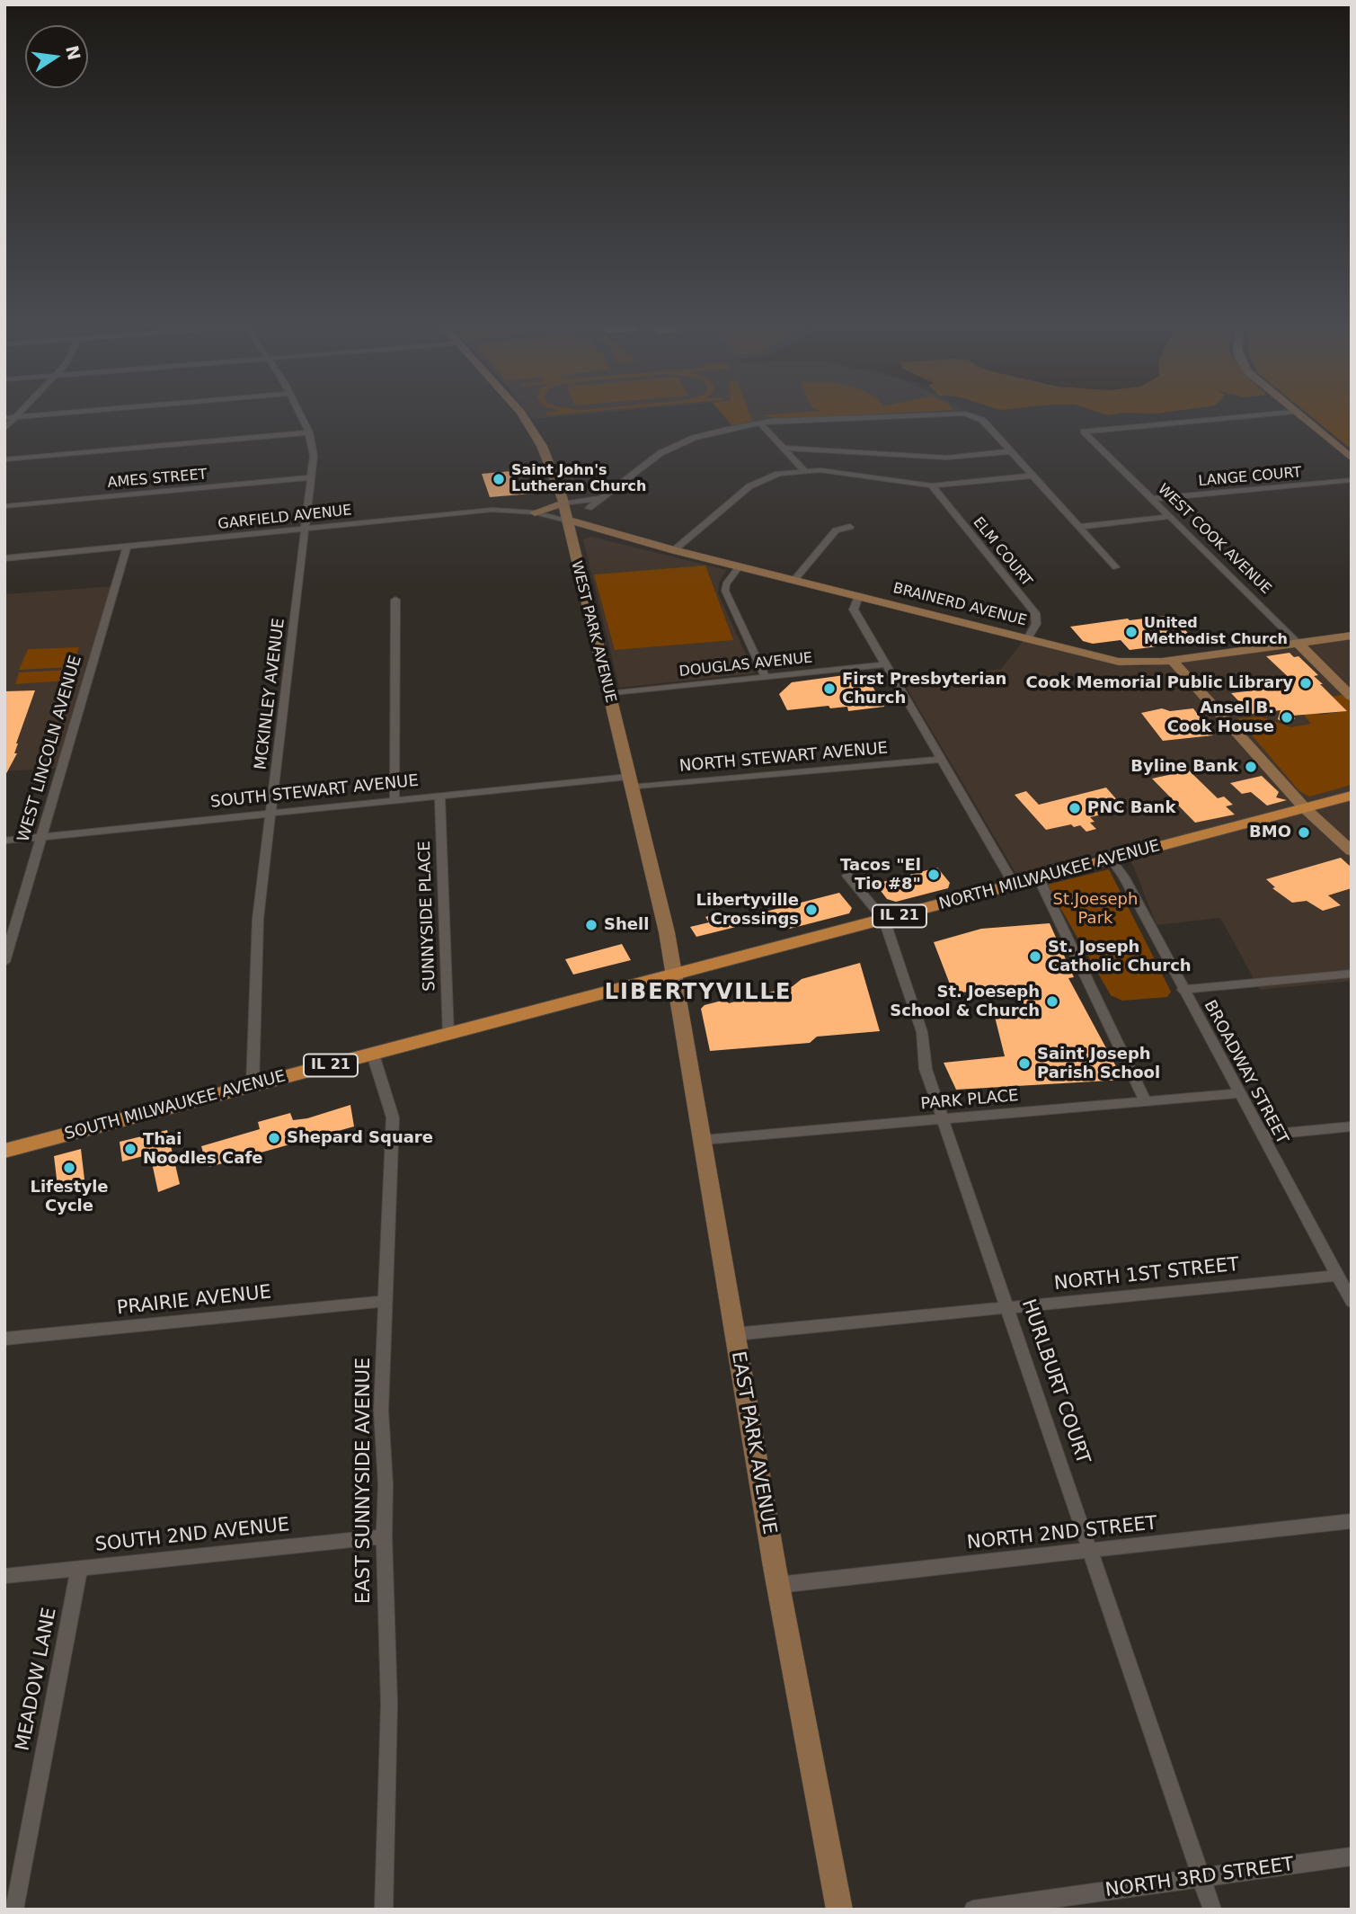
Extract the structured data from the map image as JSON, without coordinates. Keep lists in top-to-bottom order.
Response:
{
  "streets": {
    "main road": [
      "WEST COOK AVENUE",
      "BRAINERD AVENUE",
      "WEST PARK AVENUE",
      "NORTH MILWAUKEE AVENUE",
      "IL 21",
      "SOUTH MILWAUKEE AVENUE",
      "EAST PARK AVENUE"
    ],
    "street": [
      "LANGE COURT",
      "AMES STREET",
      "GARFIELD AVENUE",
      "ELM COURT",
      "DOUGLAS AVENUE",
      "MCKINLEY AVENUE",
      "WEST LINCOLN AVENUE",
      "NORTH STEWART AVENUE",
      "SOUTH STEWART AVENUE",
      "SUNNYSIDE PLACE",
      "BROADWAY STREET",
      "PARK PLACE",
      "NORTH 1ST STREET",
      "PRAIRIE AVENUE",
      "HURLBURT COURT",
      "EAST SUNNYSIDE AVENUE",
      "NORTH 2ND STREET",
      "SOUTH 2ND AVENUE",
      "MEADOW LANE",
      "NORTH 3RD STREET"
    ]
  },
  "crossings": [
    ["LANGE COURT", "WEST COOK AVENUE"],
    ["AMES STREET", "MCKINLEY AVENUE"],
    ["GARFIELD AVENUE", "BRAINERD AVENUE"],
    ["GARFIELD AVENUE", "WEST PARK AVENUE"],
    ["GARFIELD AVENUE", "MCKINLEY AVENUE"],
    ["GARFIELD AVENUE", "WEST LINCOLN AVENUE"],
    ["WEST COOK AVENUE", "BRAINERD AVENUE"],
    ["ELM COURT", "BRAINERD AVENUE"],
    ["BRAINERD AVENUE", "WEST PARK AVENUE"],
    ["WEST PARK AVENUE", "DOUGLAS AVENUE"],
    ["WEST PARK AVENUE", "NORTH STEWART AVENUE"],
    ["WEST PARK AVENUE", "SOUTH STEWART AVENUE"],
    ["WEST PARK AVENUE", "NORTH MILWAUKEE AVENUE"],
    ["WEST PARK AVENUE", "SOUTH MILWAUKEE AVENUE"],
    ["WEST PARK AVENUE", "EAST PARK AVENUE"],
    ["MCKINLEY AVENUE", "SOUTH STEWART AVENUE"],
    ["MCKINLEY AVENUE", "SOUTH MILWAUKEE AVENUE"],
    ["WEST LINCOLN AVENUE", "SOUTH STEWART AVENUE"],
    ["NORTH STEWART AVENUE", "SOUTH STEWART AVENUE"],
    ["SOUTH STEWART AVENUE", "SUNNYSIDE PLACE"],
    ["NORTH MILWAUKEE AVENUE", "BROADWAY STREET"],
    ["NORTH MILWAUKEE AVENUE", "SOUTH MILWAUKEE AVENUE"],
    ["NORTH MILWAUKEE AVENUE", "HURLBURT COURT"],
    ["NORTH MILWAUKEE AVENUE", "EAST PARK AVENUE"],
    ["SUNNYSIDE PLACE", "SOUTH MILWAUKEE AVENUE"],
    ["BROADWAY STREET", "PARK PLACE"],
    ["BROADWAY STREET", "NORTH 1ST STREET"],
    ["PARK PLACE", "HURLBURT COURT"],
    ["PARK PLACE", "EAST PARK AVENUE"],
    ["SOUTH MILWAUKEE AVENUE", "EAST PARK AVENUE"],
    ["SOUTH MILWAUKEE AVENUE", "EAST SUNNYSIDE AVENUE"],
    ["NORTH 1ST STREET", "HURLBURT COURT"],
    ["NORTH 1ST STREET", "EAST PARK AVENUE"],
    ["PRAIRIE AVENUE", "EAST SUNNYSIDE AVENUE"],
    ["HURLBURT COURT", "NORTH 2ND STREET"],
    ["HURLBURT COURT", "NORTH 3RD STREET"],
    ["EAST PARK AVENUE", "NORTH 2ND STREET"],
    ["EAST SUNNYSIDE AVENUE", "SOUTH 2ND AVENUE"],
    ["SOUTH 2ND AVENUE", "MEADOW LANE"]
  ],
  "districts": ["LIBERTYVILLE"],
  "parks": ["St.Joeseph Park"],
  "places": [
    "Saint John's Lutheran Church",
    "United Methodist Church",
    "Cook Memorial Public Library",
    "First Presbyterian Church",
    "Ansel B. Cook House",
    "Byline Bank",
    "PNC Bank",
    "BMO",
    "Tacos \"El Tio #8\"",
    "Libertyville Crossings",
    "Shell",
    "St. Joseph Catholic Church",
    "St. Joeseph School & Church",
    "Saint Joseph Parish School",
    "Shepard Square",
    "Thai Noodles Cafe",
    "Lifestyle Cycle"
  ],
  "north": "right"
}
